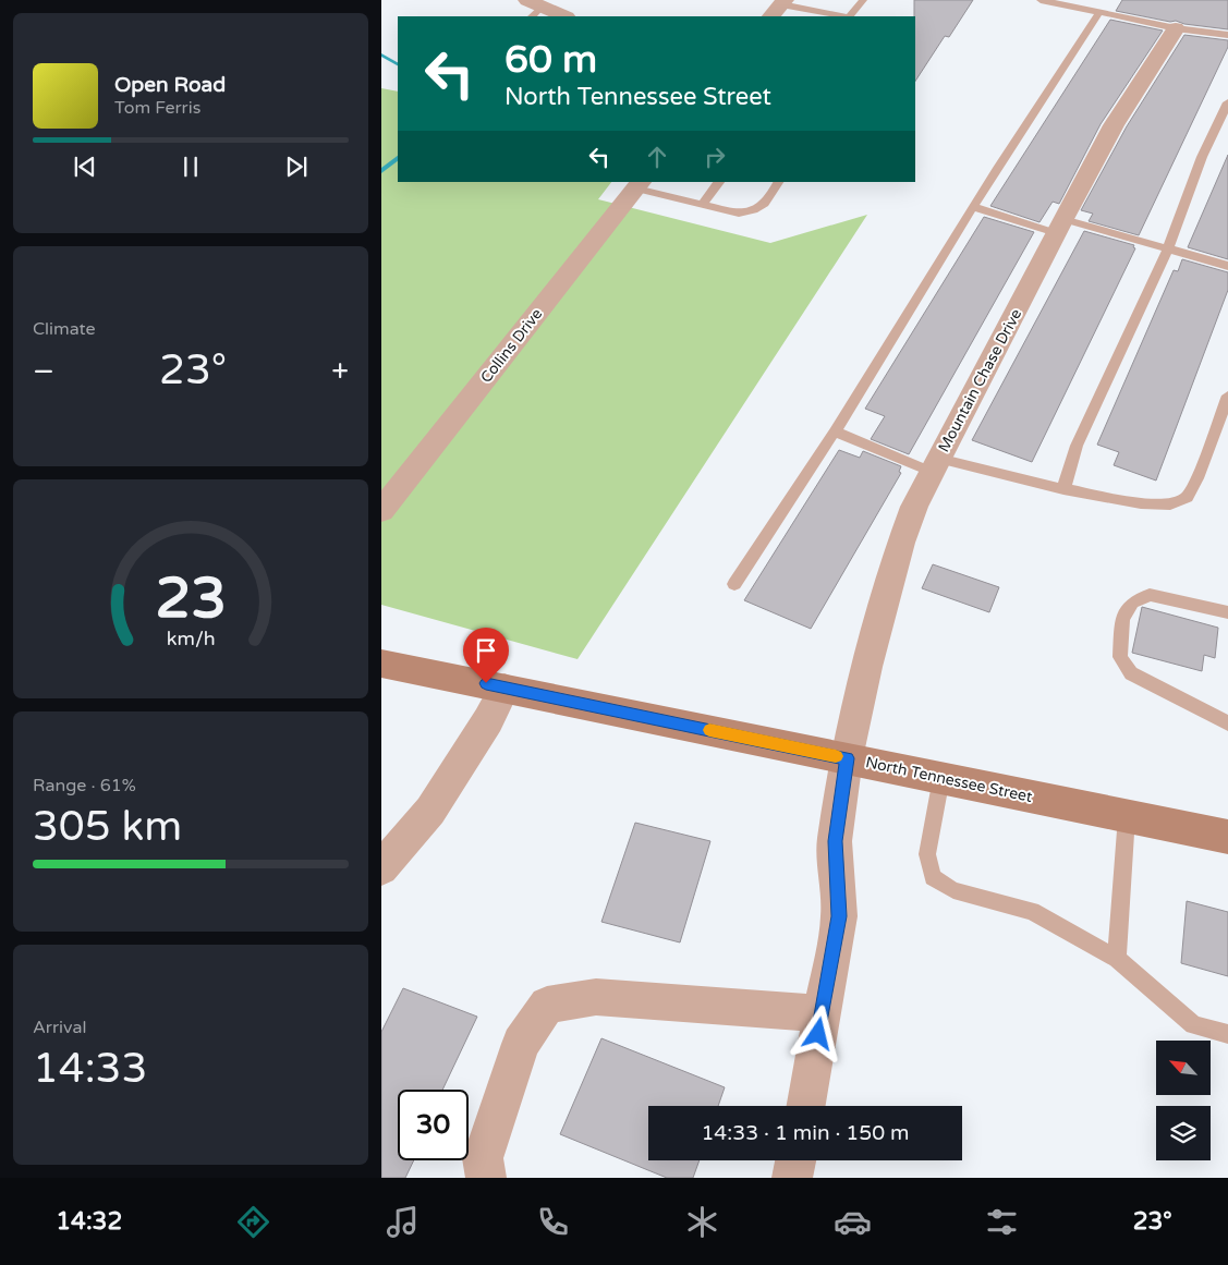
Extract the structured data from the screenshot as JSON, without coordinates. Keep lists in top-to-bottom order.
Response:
{
  "streets": {
    "main road": ["North Tennessee Street"],
    "street": ["Collins Drive", "Mountain Chase Drive"]
  },
  "crossings": [
    ["Mountain Chase Drive", "North Tennessee Street"]
  ],
  "north": "top left",
  "page": {
    "turn": ["60 m", "North Tennessee Street"],
    "song": ["Open Road", "Tom Ferris"],
    "tile": [
      "Climate",
      ["Range · 61%", "305 km"],
      ["Arrival", "14:33"]
    ],
    "heat": ["−", "23°", "+"],
    "limit": "30",
    "trip": "14:33 · 1 min · 150 m",
    "tabs": ["14:32", "23°"],
    "gauge": ["23", "km/h"]
  }
}
